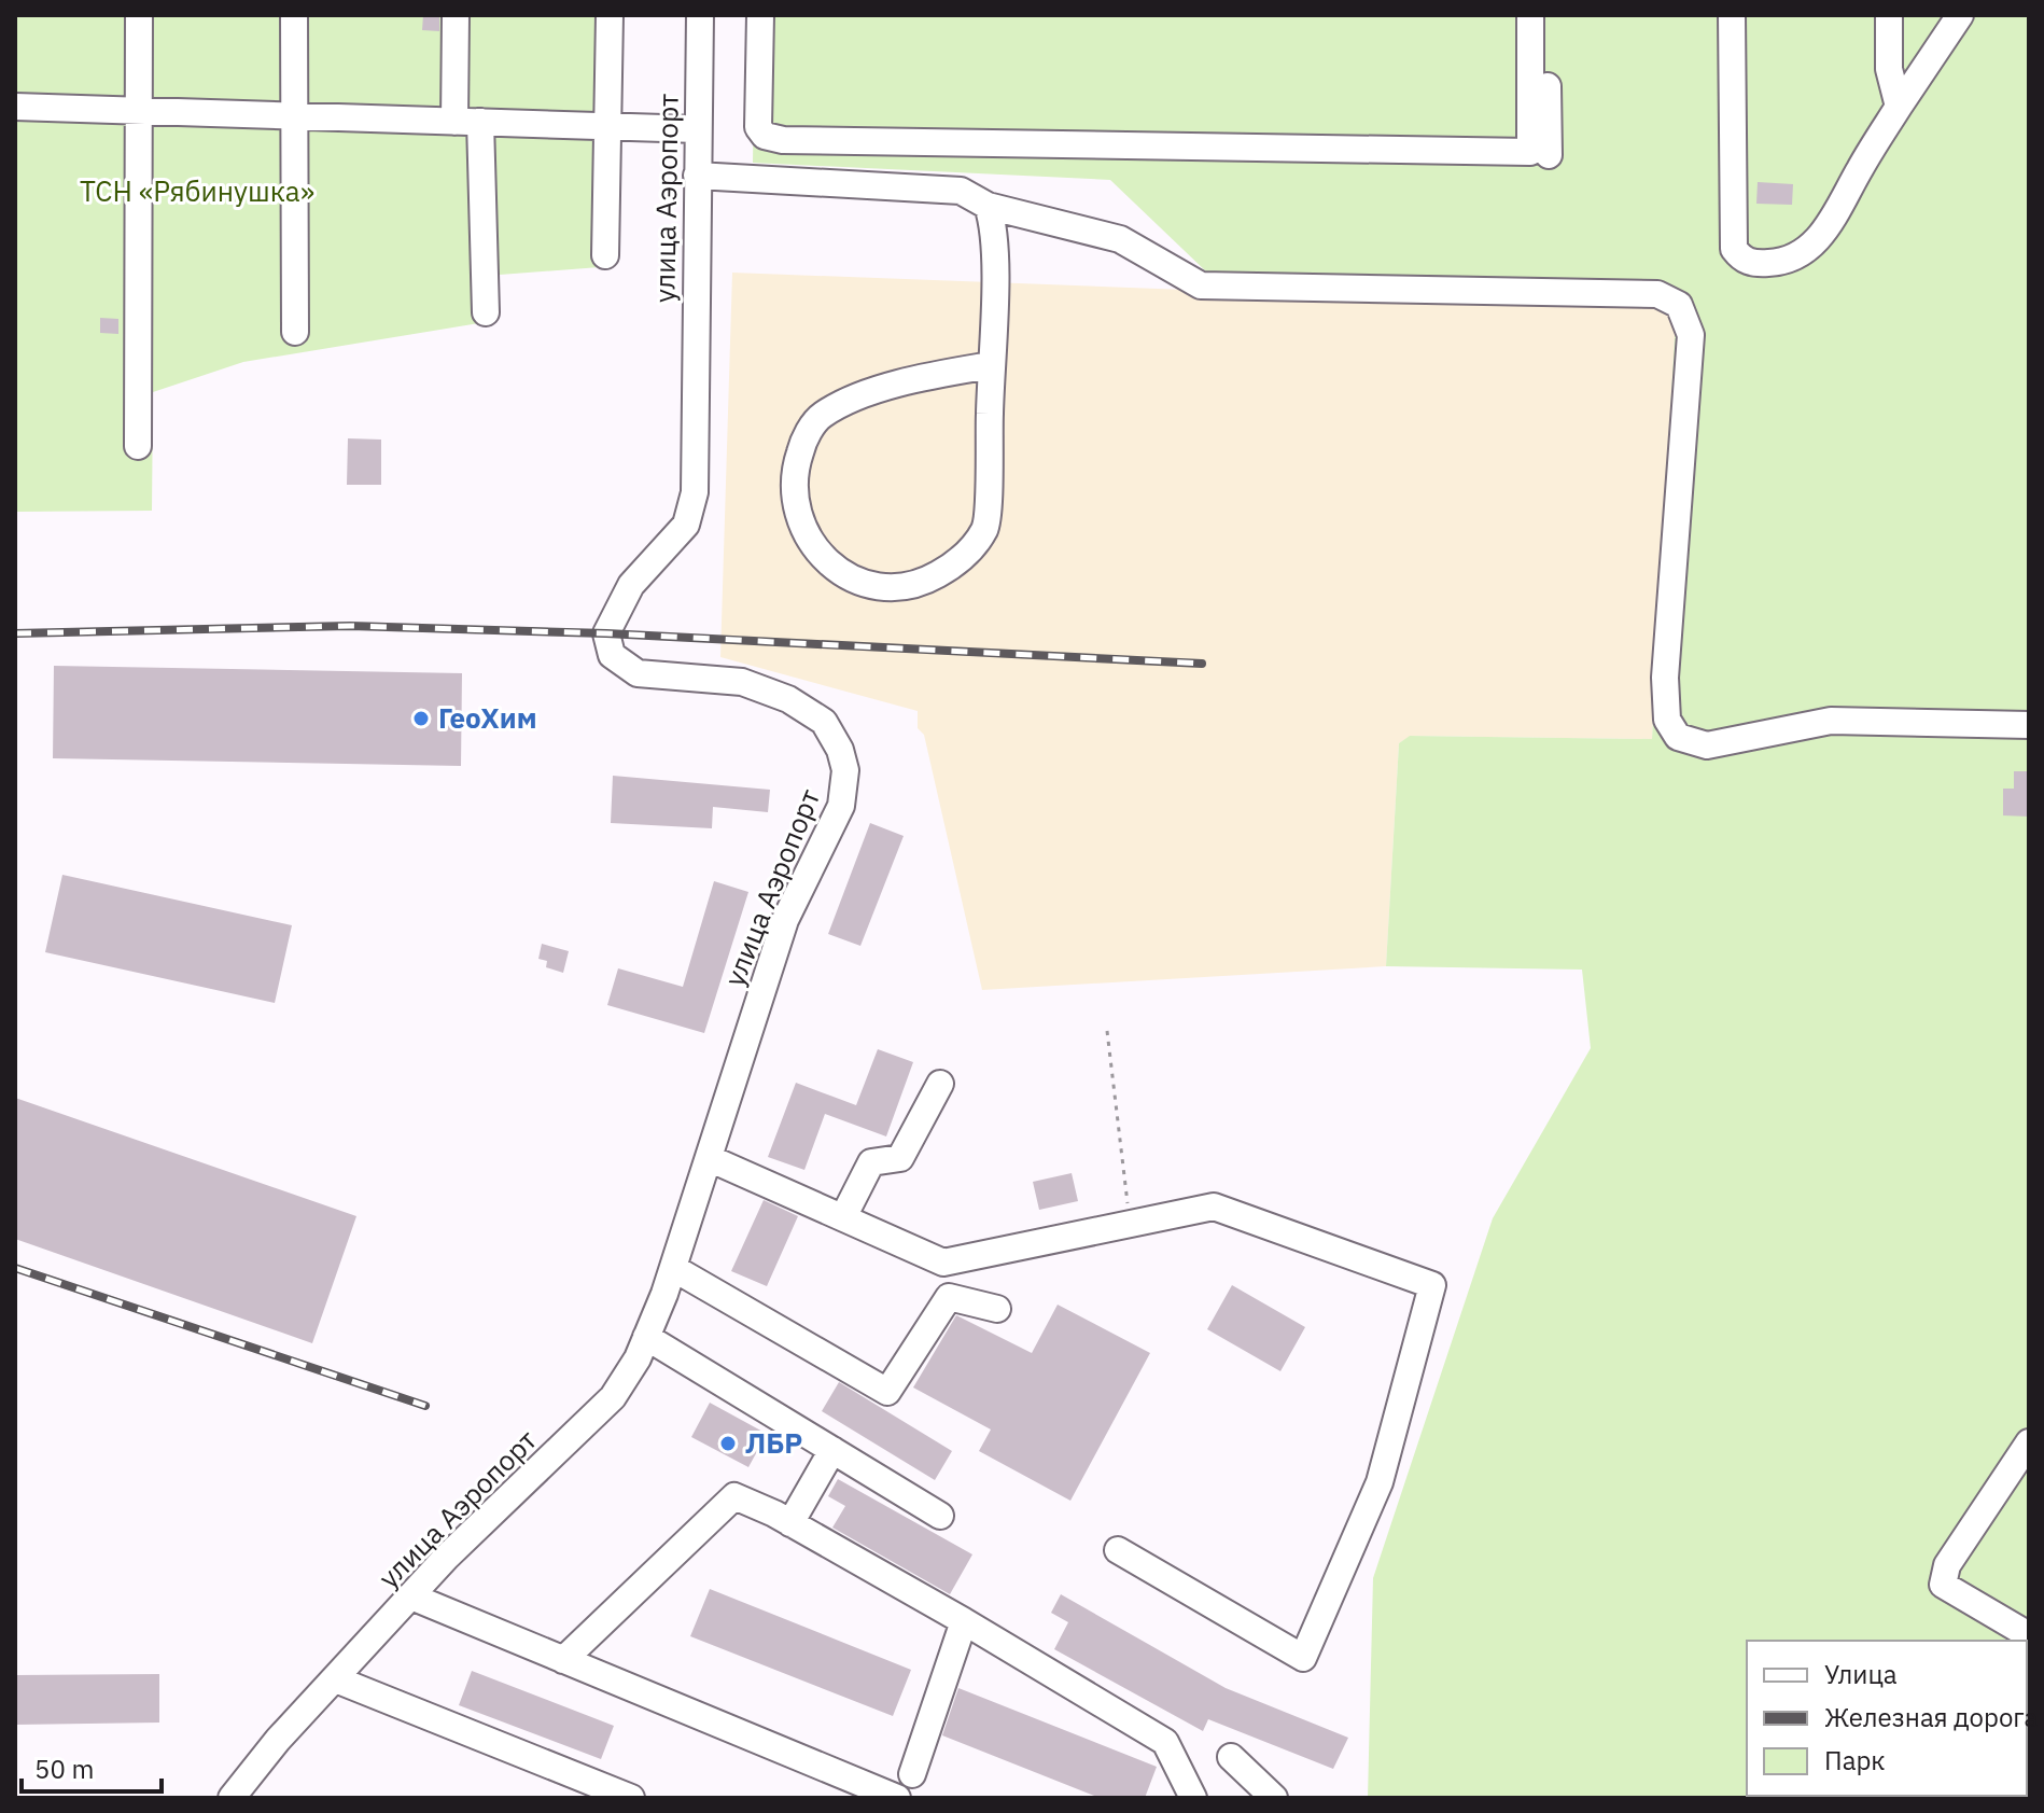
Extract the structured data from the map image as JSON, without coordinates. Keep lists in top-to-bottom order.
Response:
{
  "streets": {
    "street": ["улица Аэропорт"]
  },
  "parks": ["ТСН «Рябинушка»"],
  "places": ["ГеоХим", "ЛБР"],
  "legend": ["Улица", "Железная дорога", "Парк"],
  "scale_bar": "50 m"
}
